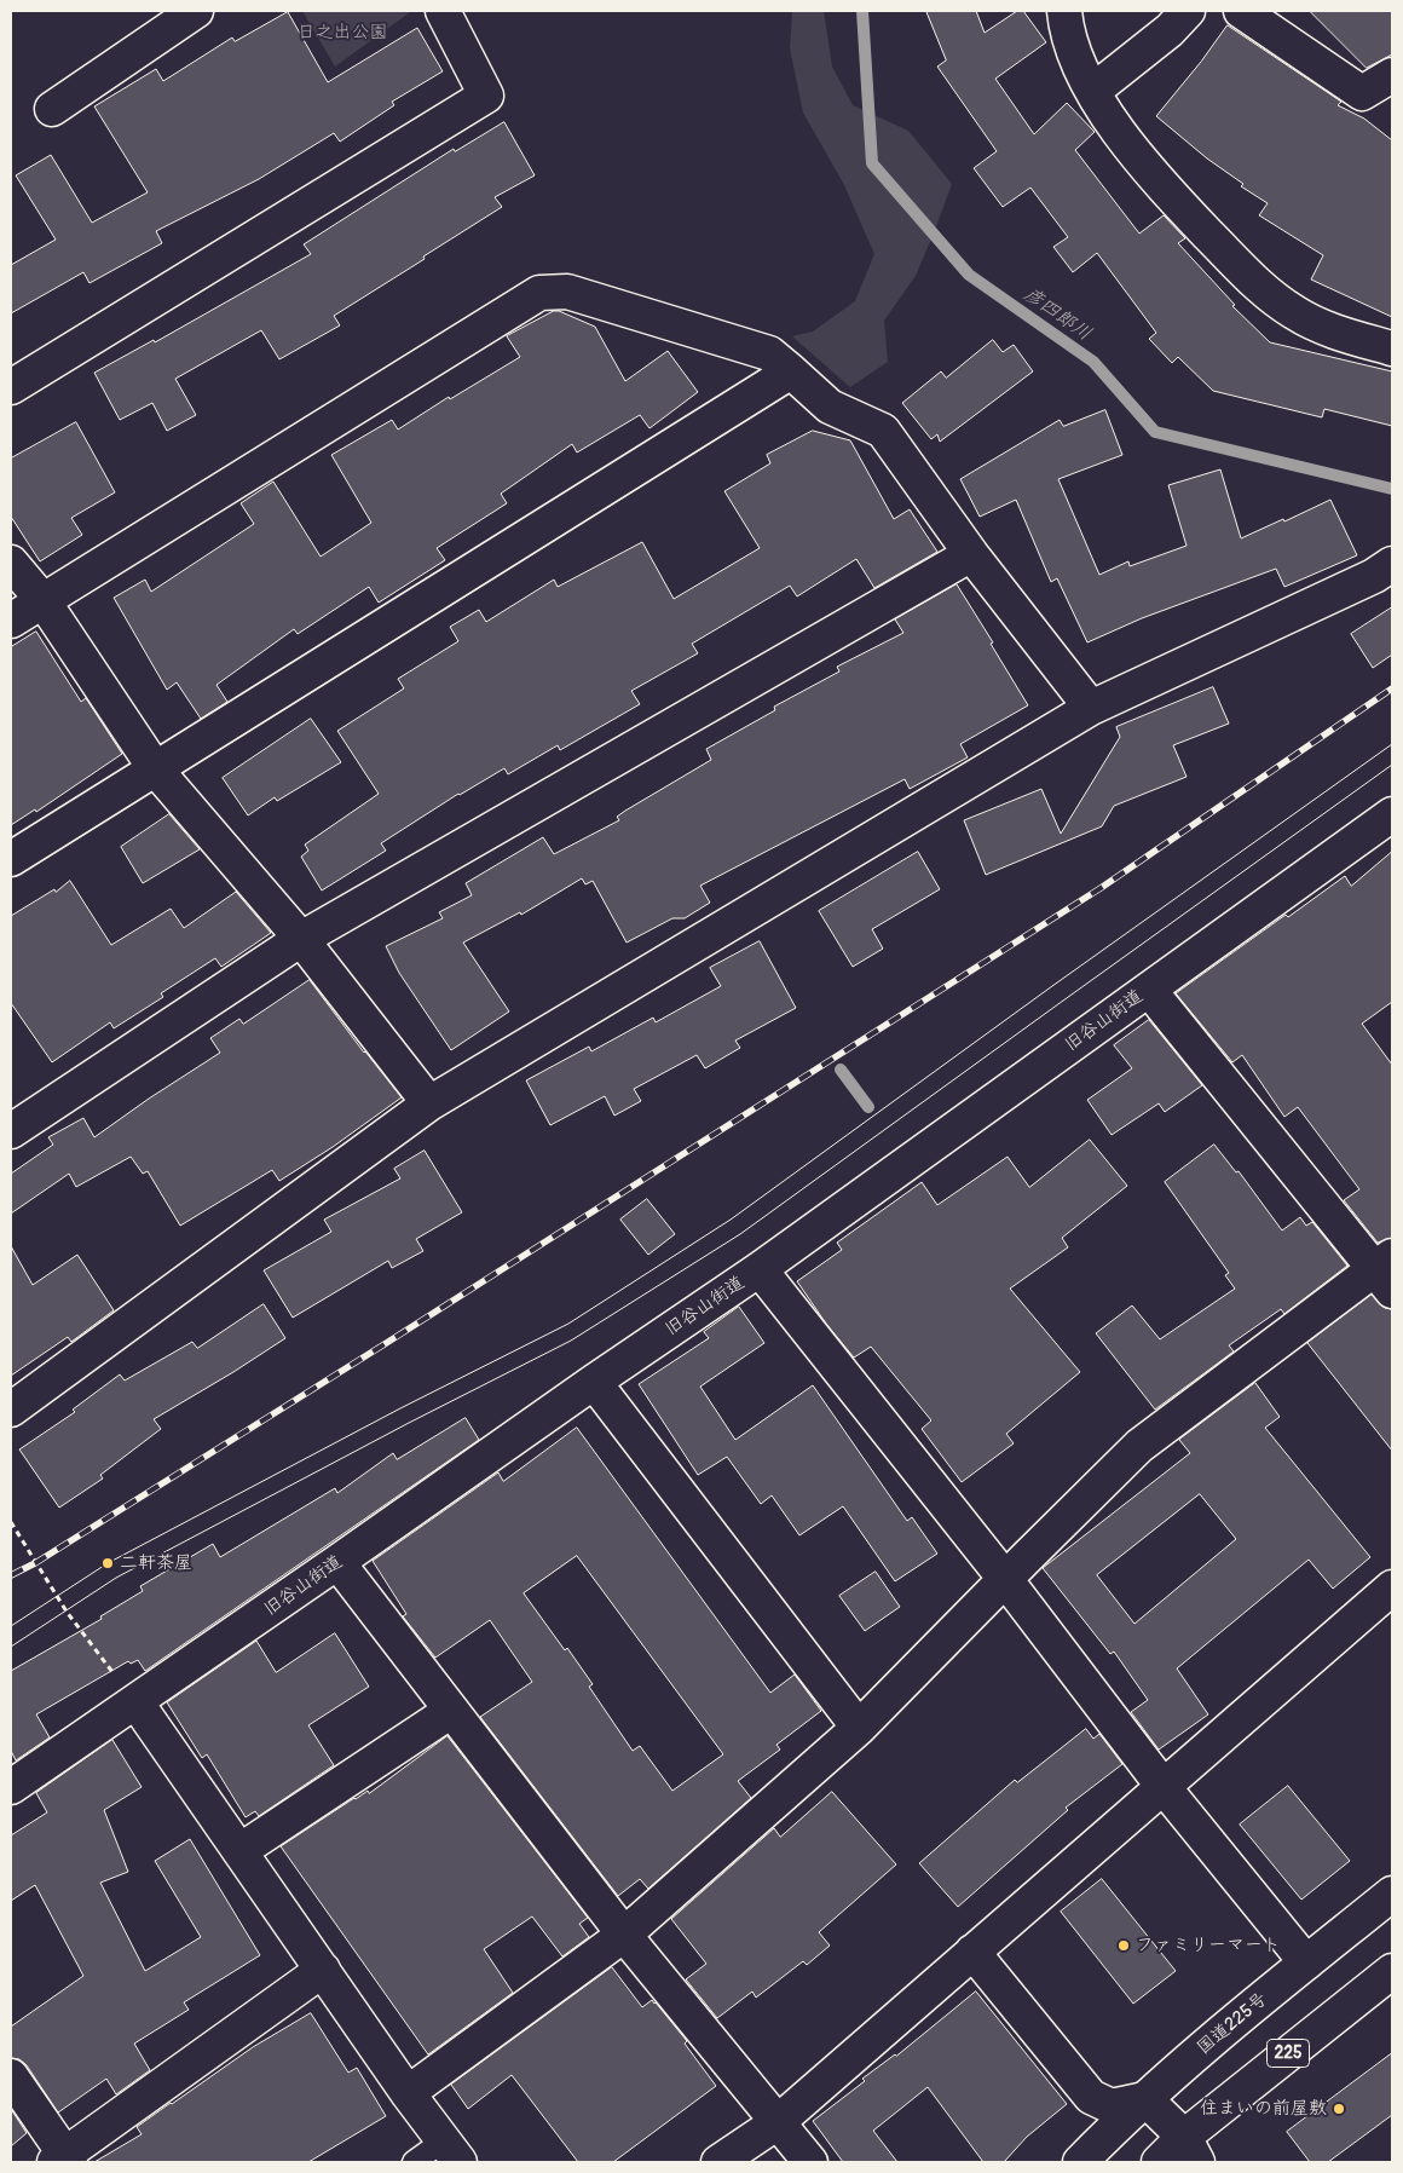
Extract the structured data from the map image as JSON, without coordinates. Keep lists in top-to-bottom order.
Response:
{
  "streets": {
    "main road": ["旧谷山街道", "国道225号", "225"]
  },
  "water": ["彦四郎川"],
  "parks": ["日之出公園"],
  "places": ["二軒茶屋", "ファミリーマート", "住まいの前屋敷"]
}
